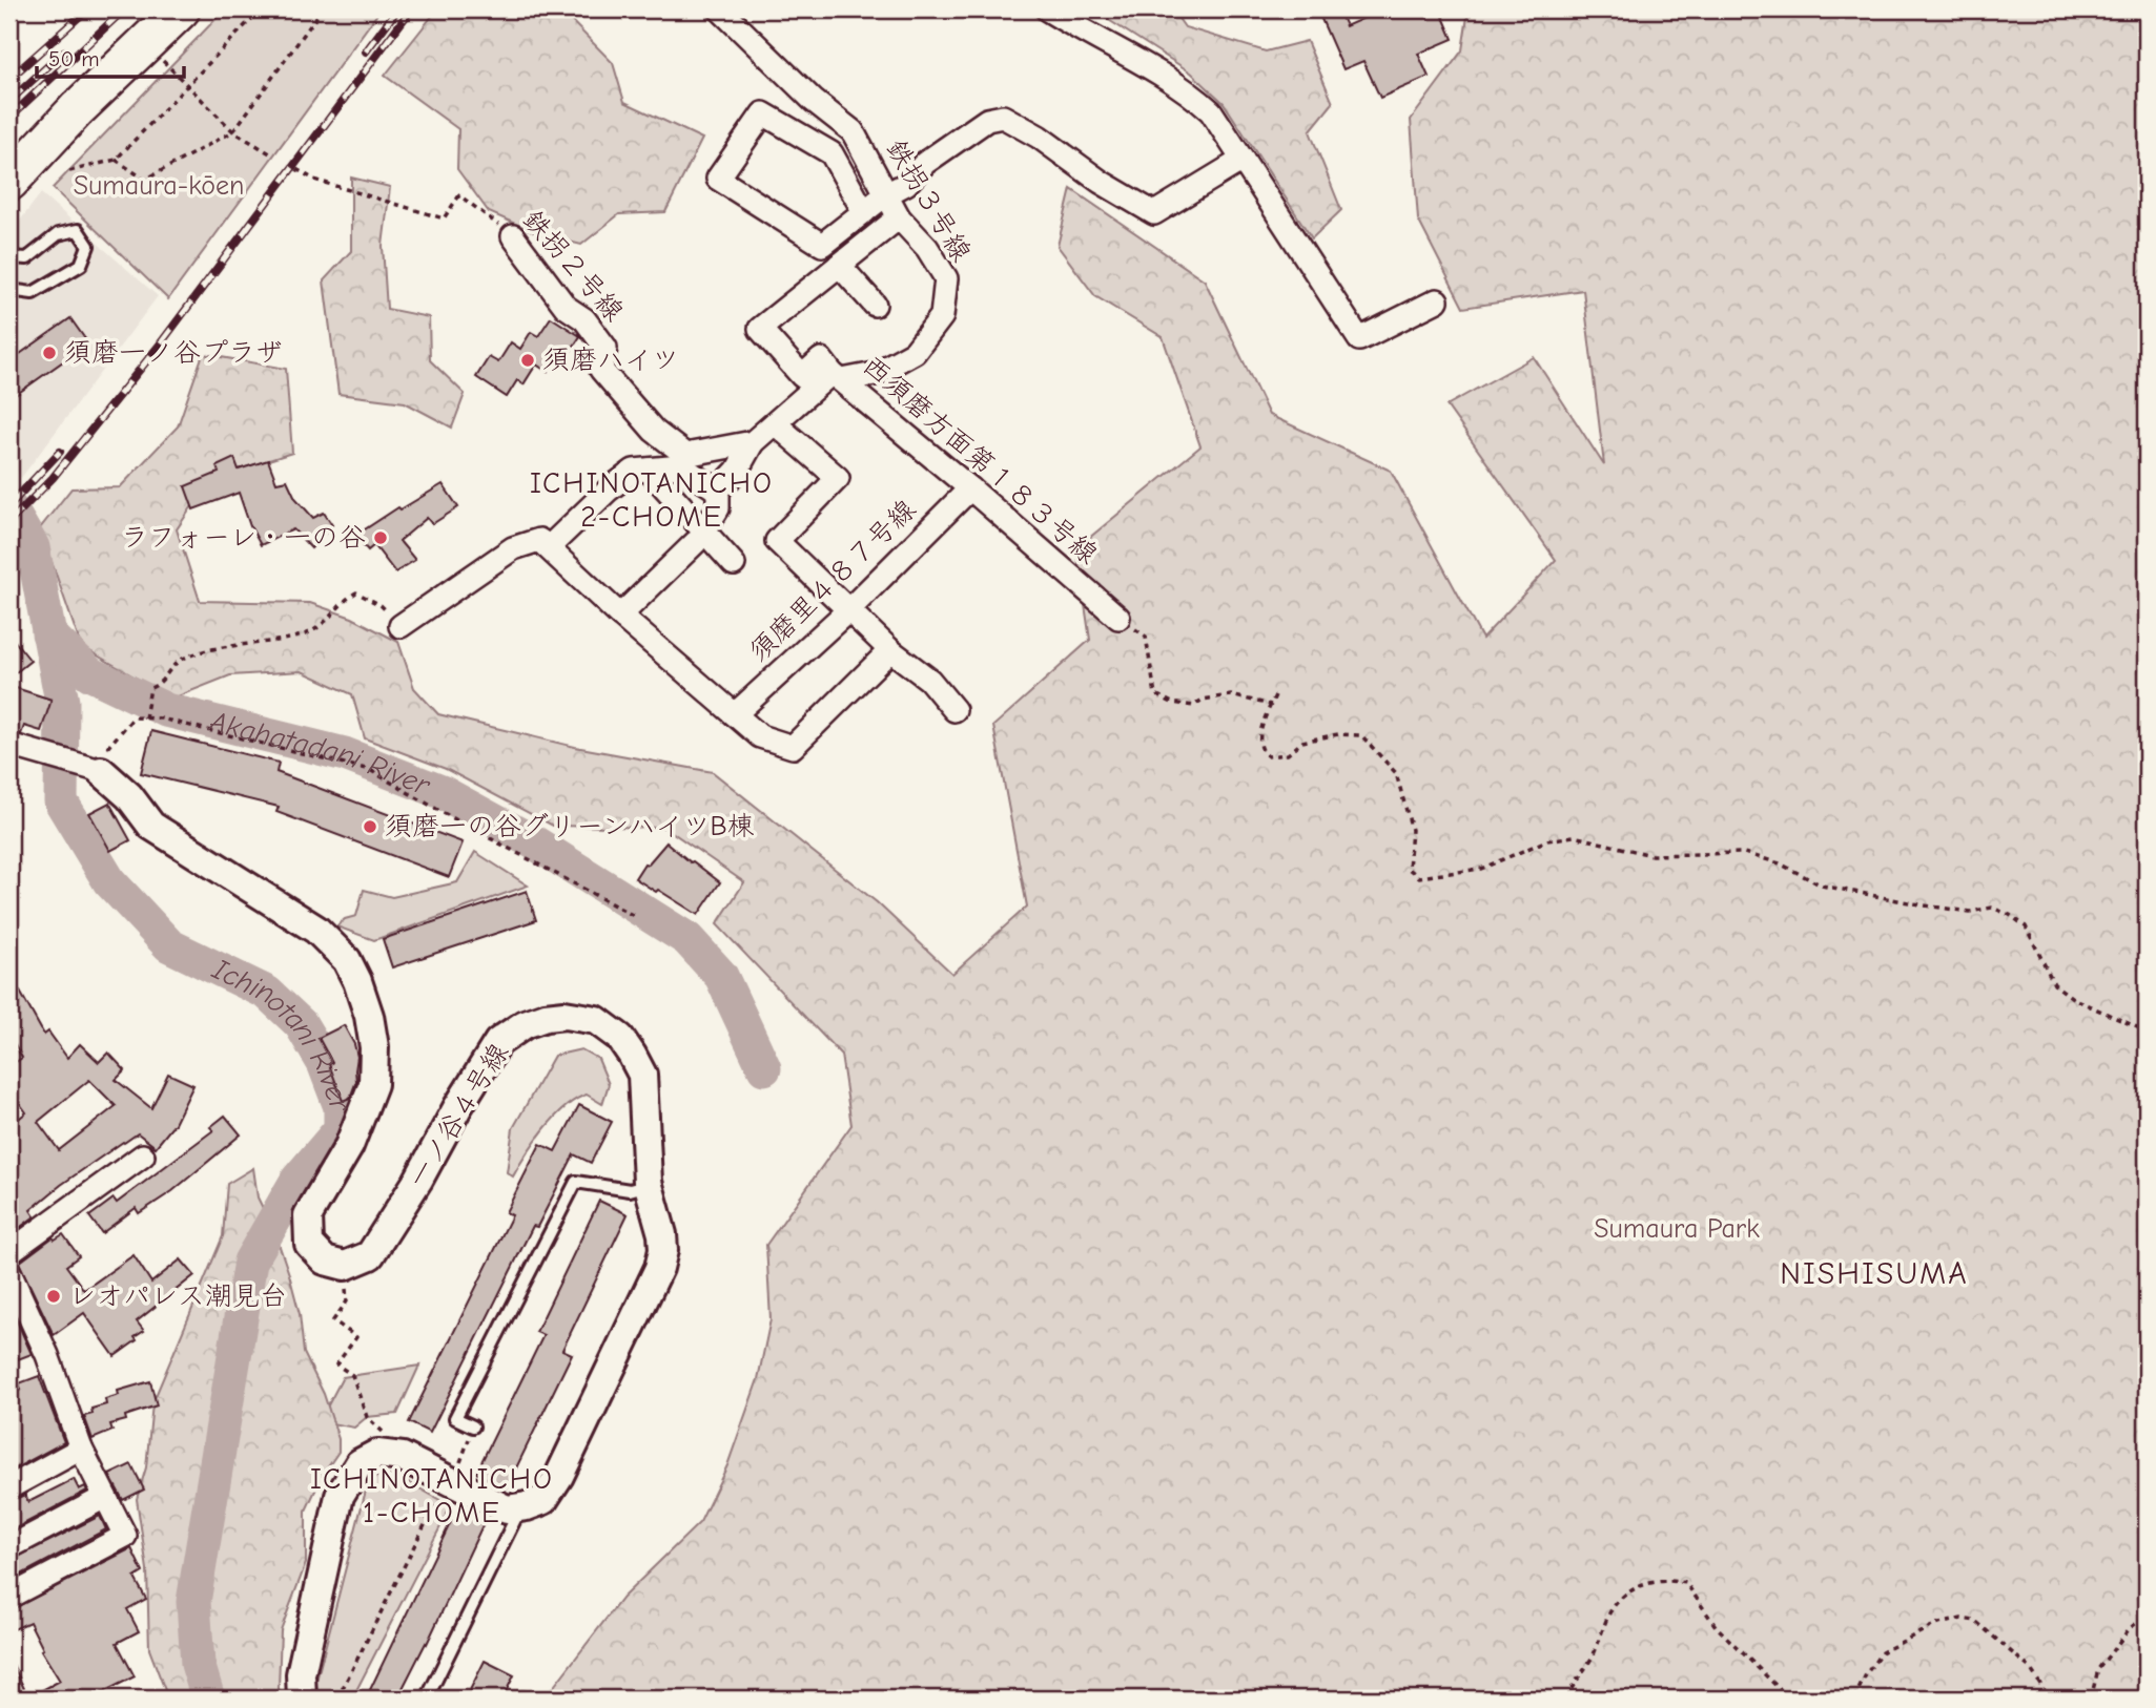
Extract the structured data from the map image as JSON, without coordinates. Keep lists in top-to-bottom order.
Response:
{
  "streets": {
    "street": [
      "鉄拐３号線",
      "鉄拐２号線",
      "西須磨方面第１８３号線",
      "須磨里４８７号線",
      "一ノ谷４号線"
    ]
  },
  "crossings": [
    ["鉄拐３号線", "西須磨方面第１８３号線"],
    ["鉄拐２号線", "西須磨方面第１８３号線"],
    ["西須磨方面第１８３号線", "須磨里４８７号線"]
  ],
  "districts": ["ICHINOTANICHO 2-CHOME", "NISHISUMA", "ICHINOTANICHO 1-CHOME"],
  "water": ["Akahatadani River", "Ichinotani River"],
  "parks": ["Sumaura-kōen", "Sumaura Park"],
  "places": [
    "須磨一ノ谷プラザ",
    "須磨ハイツ",
    "ラフォーレ・一の谷",
    "須磨一の谷グリーンハイツB棟",
    "レオパレス潮見台"
  ],
  "scale_bar": "50 m"
}
